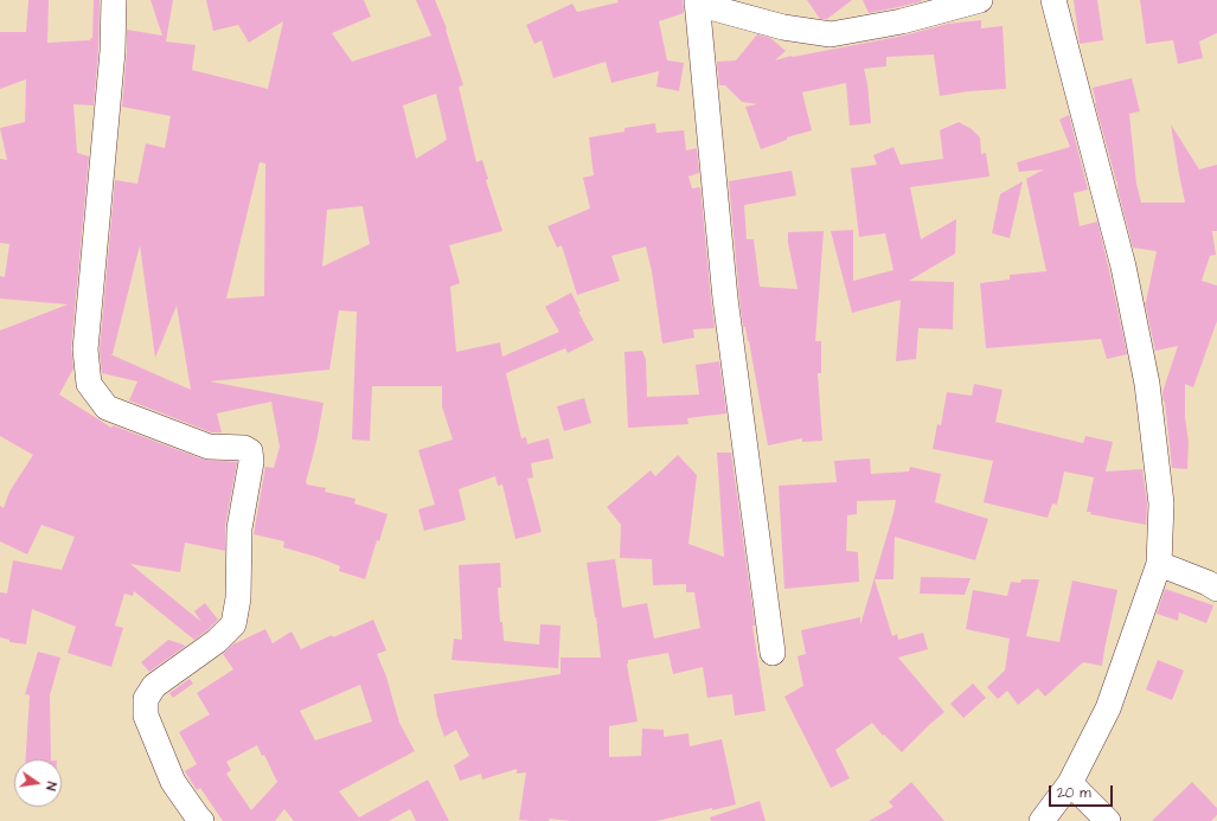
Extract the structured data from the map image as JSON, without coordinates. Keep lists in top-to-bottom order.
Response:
{
  "scale_bar": "20 m",
  "north": "right"
}
